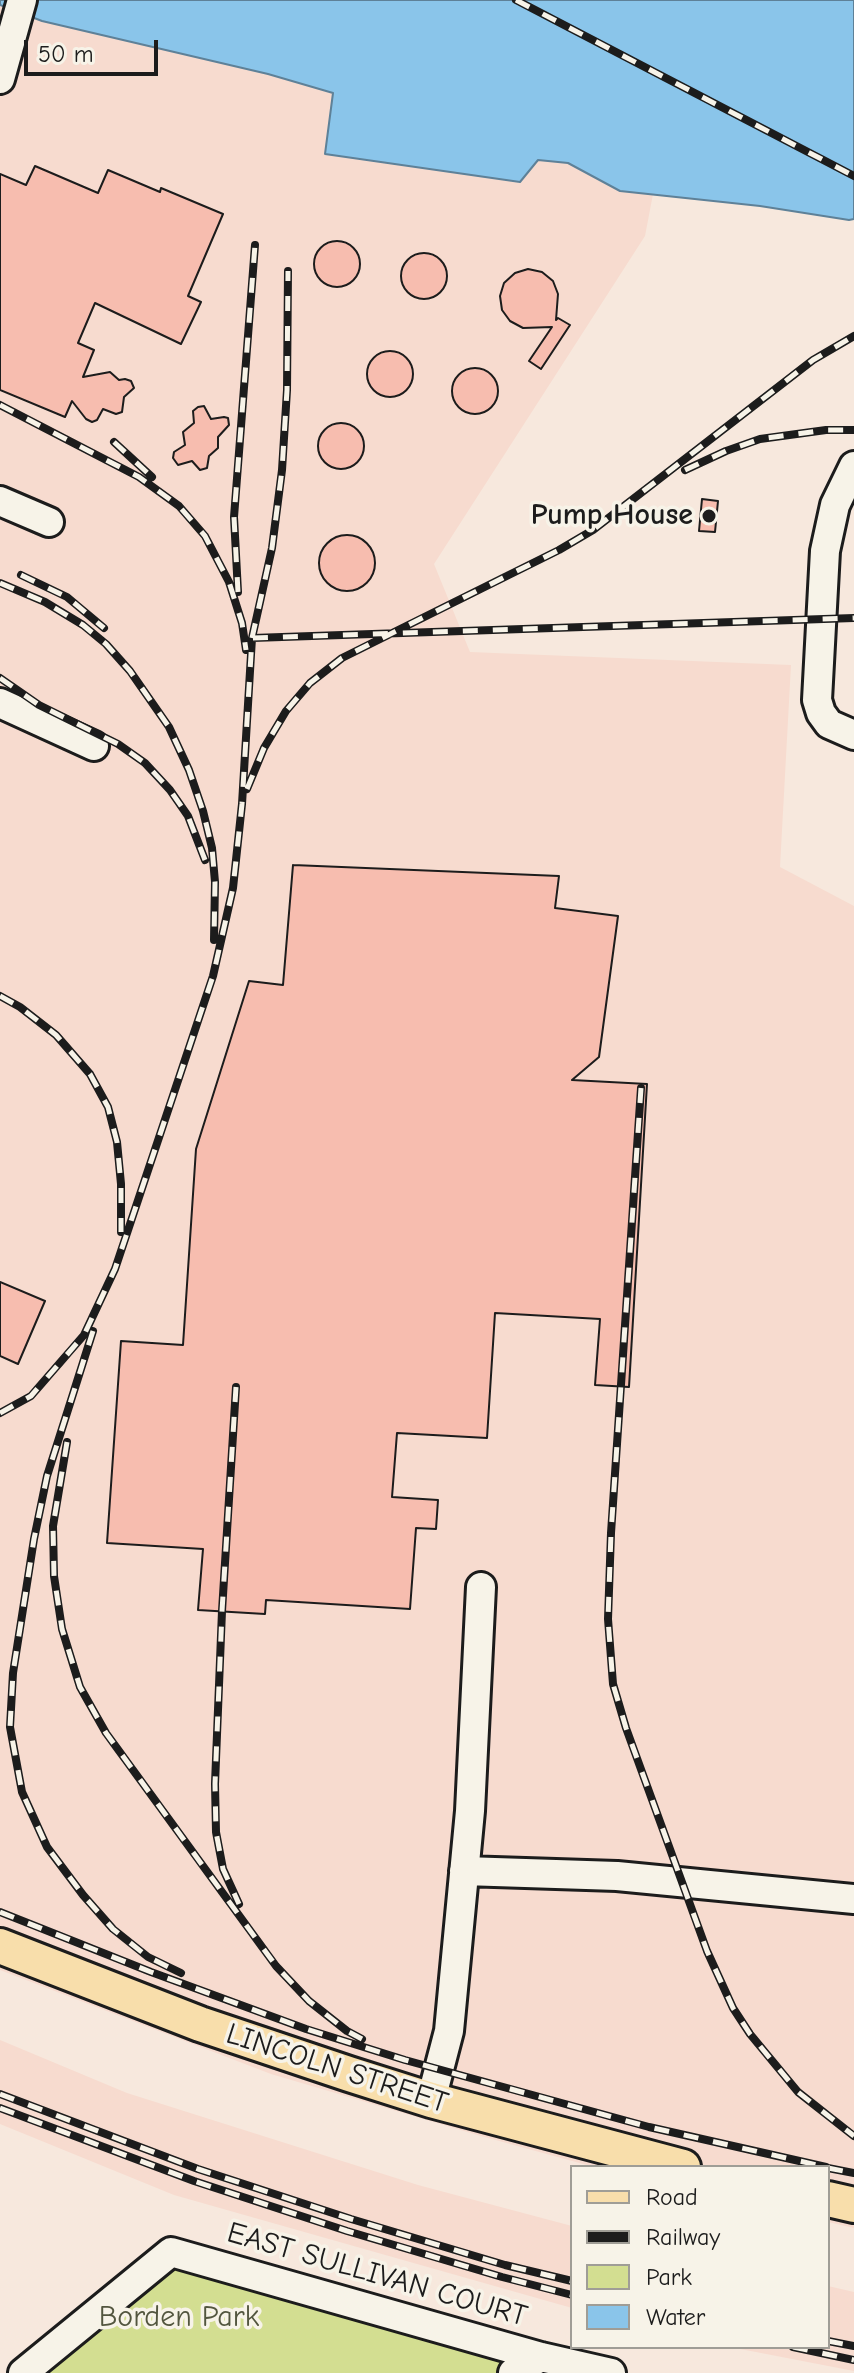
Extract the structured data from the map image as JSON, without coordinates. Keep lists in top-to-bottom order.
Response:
{
  "streets": {
    "main road": ["LINCOLN STREET"],
    "street": ["EAST SULLIVAN COURT"]
  },
  "parks": ["Borden Park"],
  "places": ["Pump House"],
  "legend": [
    "Road",
    "Railway",
    "Park",
    "Water"
  ],
  "scale_bar": "50 m"
}
